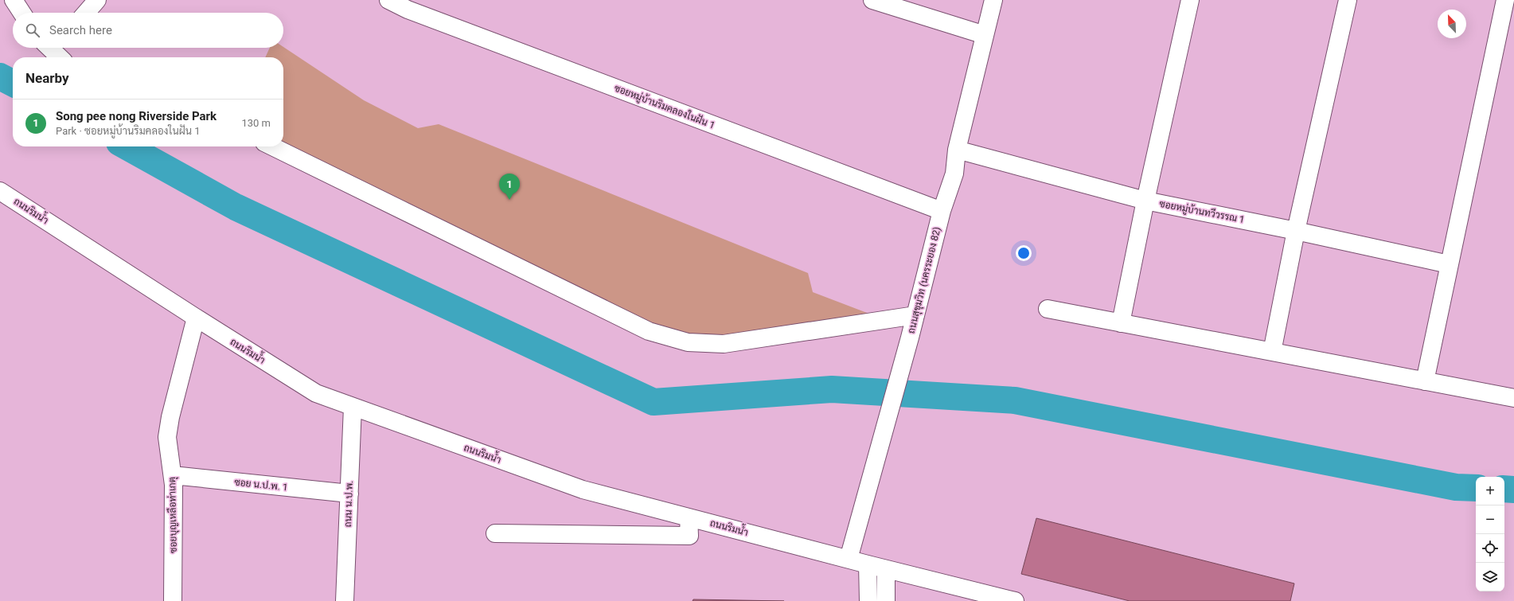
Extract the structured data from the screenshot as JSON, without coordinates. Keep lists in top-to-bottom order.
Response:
{
  "streets": {
    "street": [
      "ซอยหมู่บ้านริมคลองในฝัน 1",
      "ถนนริมน้ำ",
      "ซอยหมู่บ้านทวีวรรณ 1",
      "ถนนสุขุมวิท (นครระยอง 82)",
      "ซอย น.ป.พ. 1",
      "ถนน น.ป.พ.",
      "ซอยบุญเหลือท่าเกตุ"
    ]
  },
  "crossings": [
    ["ซอยหมู่บ้านริมคลองในฝัน 1", "ถนนสุขุมวิท (นครระยอง 82)"],
    ["ถนนริมน้ำ", "ถนนสุขุมวิท (นครระยอง 82)"],
    ["ถนนริมน้ำ", "ถนน น.ป.พ."],
    ["ถนนริมน้ำ", "ซอยบุญเหลือท่าเกตุ"],
    ["ซอยหมู่บ้านทวีวรรณ 1", "ถนนสุขุมวิท (นครระยอง 82)"],
    ["ซอย น.ป.พ. 1", "ถนน น.ป.พ."],
    ["ซอย น.ป.พ. 1", "ซอยบุญเหลือท่าเกตุ"]
  ],
  "north": "top left",
  "page": {
    "search": "Search here",
    "heading": "Nearby",
    "list": [
      {
        "mark": "1",
        "name": "Song pee nong Riverside Park",
        "note": "Park · ซอยหมู่บ้านริมคลองในฝัน 1",
        "value": "130 m"
      }
    ],
    "pins": "1",
    "map_buttons": ["+", "−"]
  }
}
